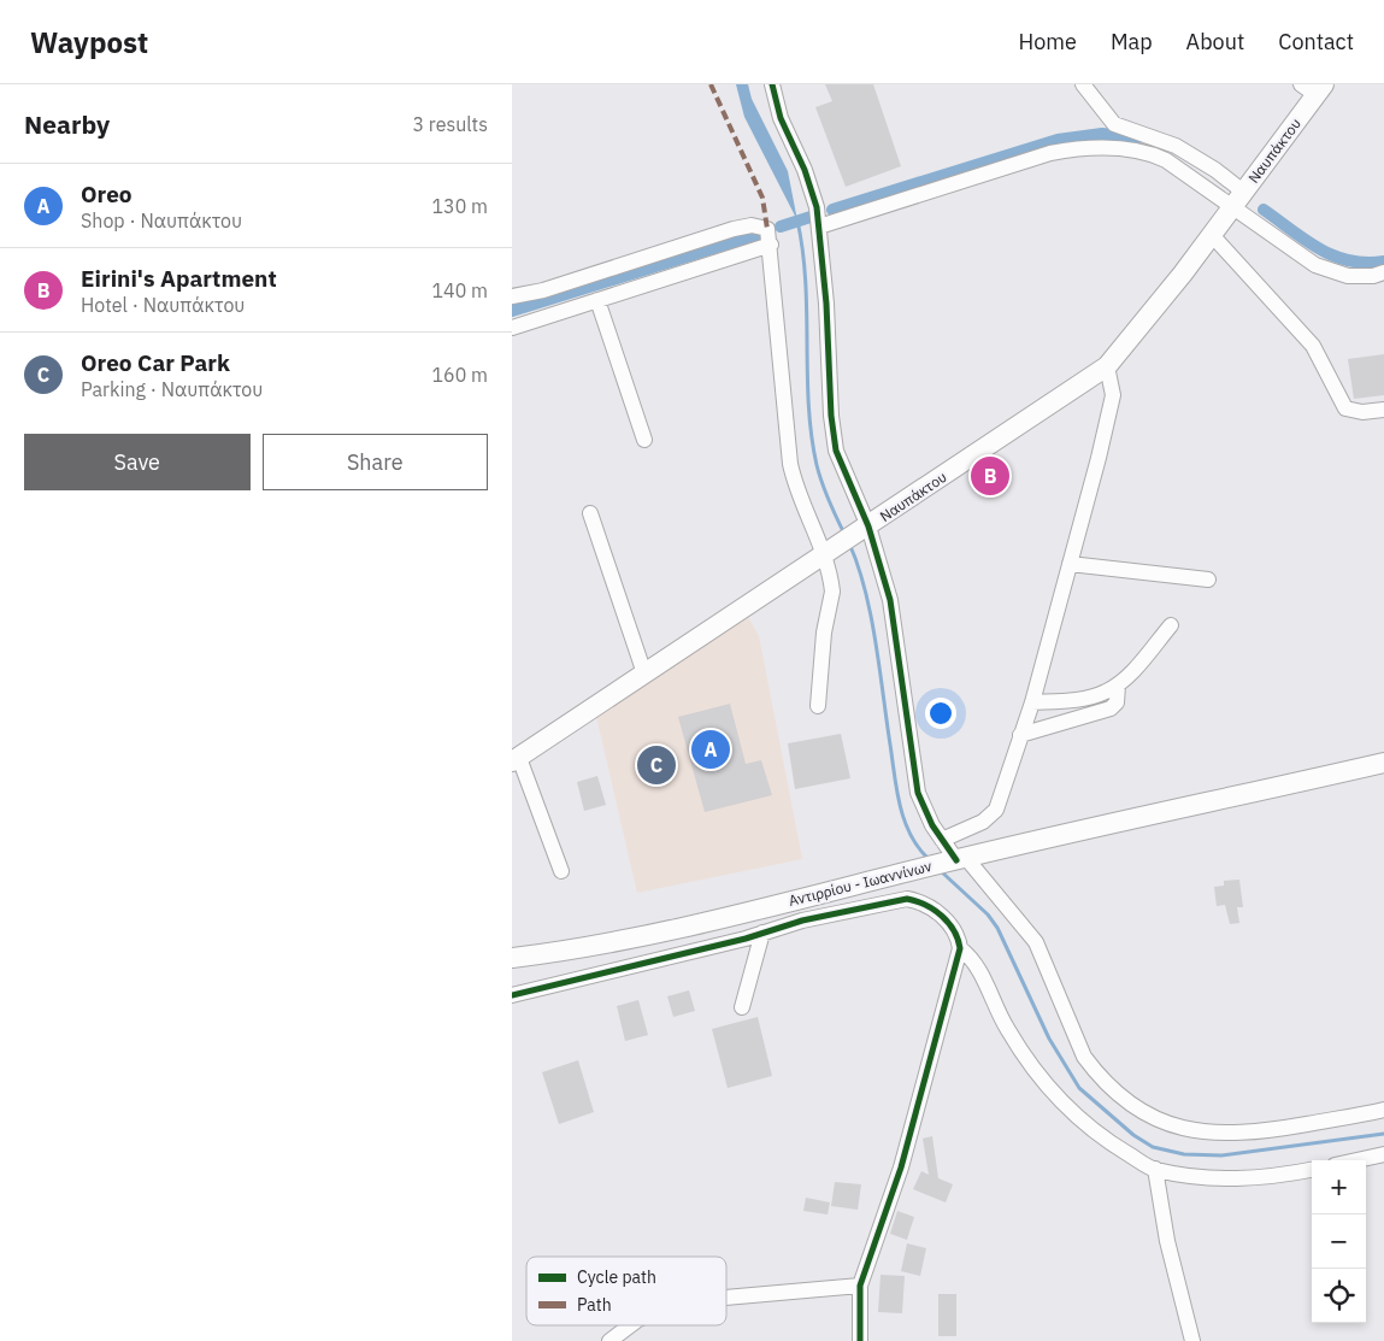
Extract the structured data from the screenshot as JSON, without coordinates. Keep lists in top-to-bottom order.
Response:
{
  "streets": {
    "main road": ["Ναυπάκτου", "Αντιρρίου - Ιωαννίνων"]
  },
  "legend": ["Cycle path", "Path"],
  "page": {
    "header": "Waypost",
    "nav": [
      "Home",
      "Map",
      "About",
      "Contact"
    ],
    "heading": ["Nearby", "3 results"],
    "list": [
      {
        "mark": "A",
        "name": "Oreo",
        "note": "Shop · Ναυπάκτου",
        "value": "130 m"
      },
      {
        "mark": "B",
        "name": "Eirini's Apartment",
        "note": "Hotel · Ναυπάκτου",
        "value": "140 m"
      },
      {
        "mark": "C",
        "name": "Oreo Car Park",
        "note": "Parking · Ναυπάκτου",
        "value": "160 m"
      }
    ],
    "buttons": ["Save", "Share"],
    "pins": ["B", "A", "C"],
    "map_buttons": ["+", "−"]
  }
}
